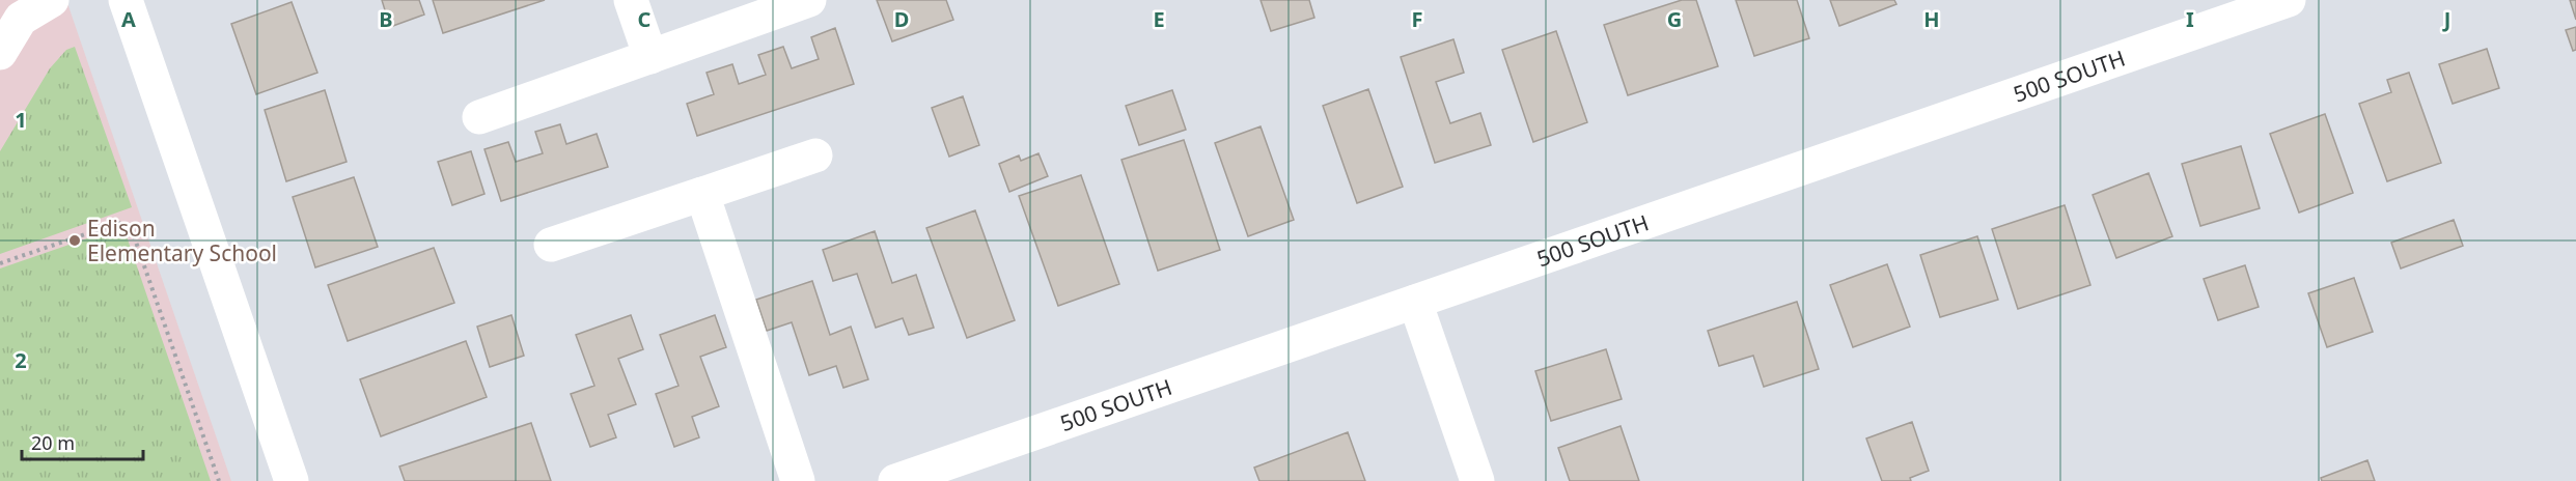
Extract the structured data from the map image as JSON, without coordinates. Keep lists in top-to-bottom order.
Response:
{
  "streets": {
    "street": ["500 SOUTH"]
  },
  "places": ["Edison Elementary School"],
  "scale_bar": "20 m",
  "grid": {
    "columns": [
      "A",
      "B",
      "C",
      "D",
      "E",
      "F",
      "G",
      "H",
      "I",
      "J"
    ],
    "rows": ["1", "2"]
  }
}
